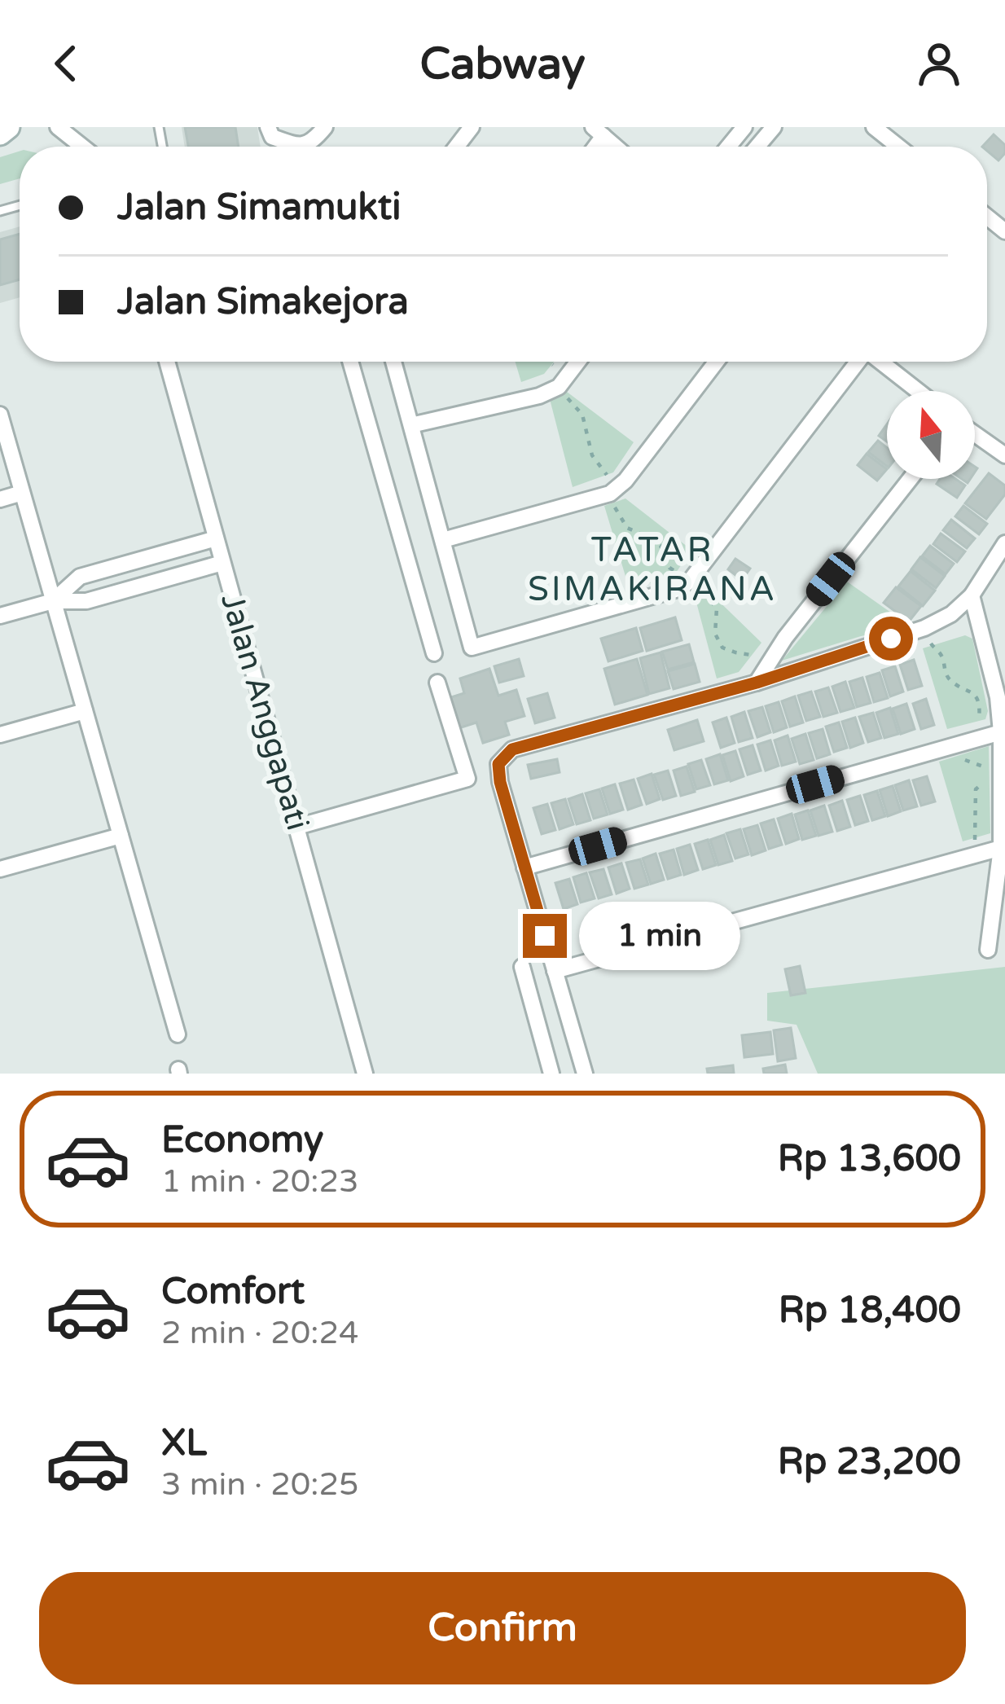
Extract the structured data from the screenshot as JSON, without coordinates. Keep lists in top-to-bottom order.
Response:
{
  "streets": {
    "street": ["Jalan Anggapati"]
  },
  "districts": ["TATAR SIMAKIRANA"],
  "north": "top",
  "page": {
    "header": "Cabway",
    "banner": ["Jalan Simamukti", "Jalan Simakejora"],
    "bubble": "1 min",
    "list": [
      {
        "name": "Economy",
        "note": "1 min · 20:23",
        "value": "Rp 13,600"
      },
      {
        "name": "Comfort",
        "note": "2 min · 20:24",
        "value": "Rp 18,400"
      },
      {
        "name": "XL",
        "note": "3 min · 20:25",
        "value": "Rp 23,200"
      }
    ],
    "buttons": "Confirm"
  }
}
